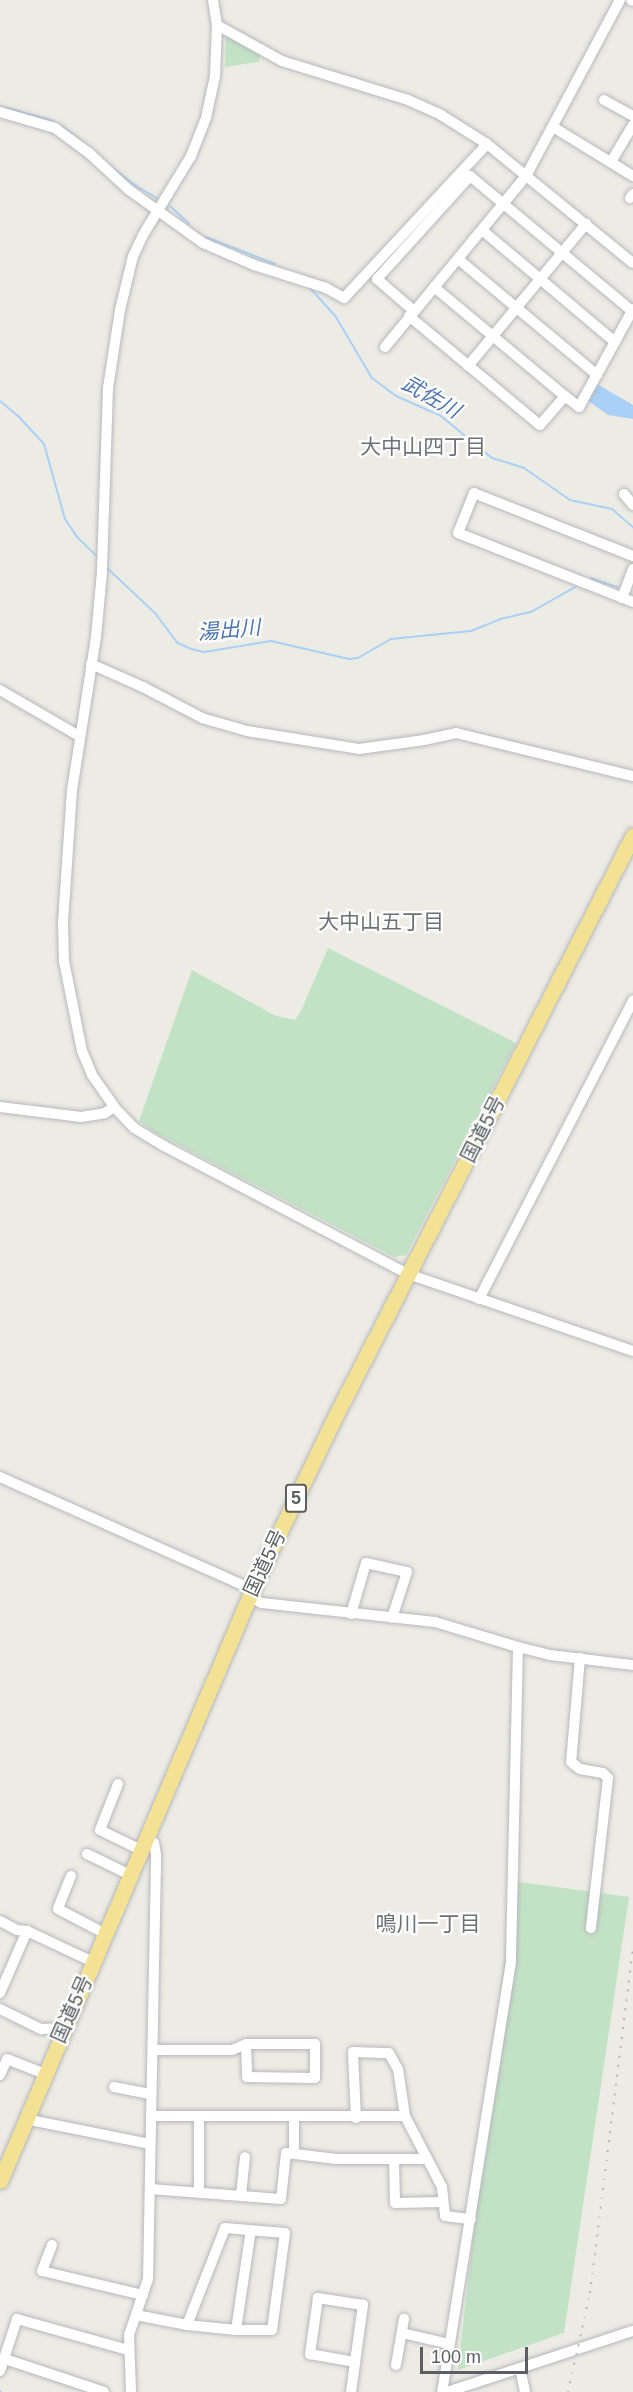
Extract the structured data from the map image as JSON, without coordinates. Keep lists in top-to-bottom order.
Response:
{
  "streets": {
    "highway": ["国道5号", "5"]
  },
  "districts": ["大中山四丁目", "大中山五丁目", "鳴川一丁目"],
  "water": ["武佐川", "湯出川"],
  "scale_bar": "100 m"
}
